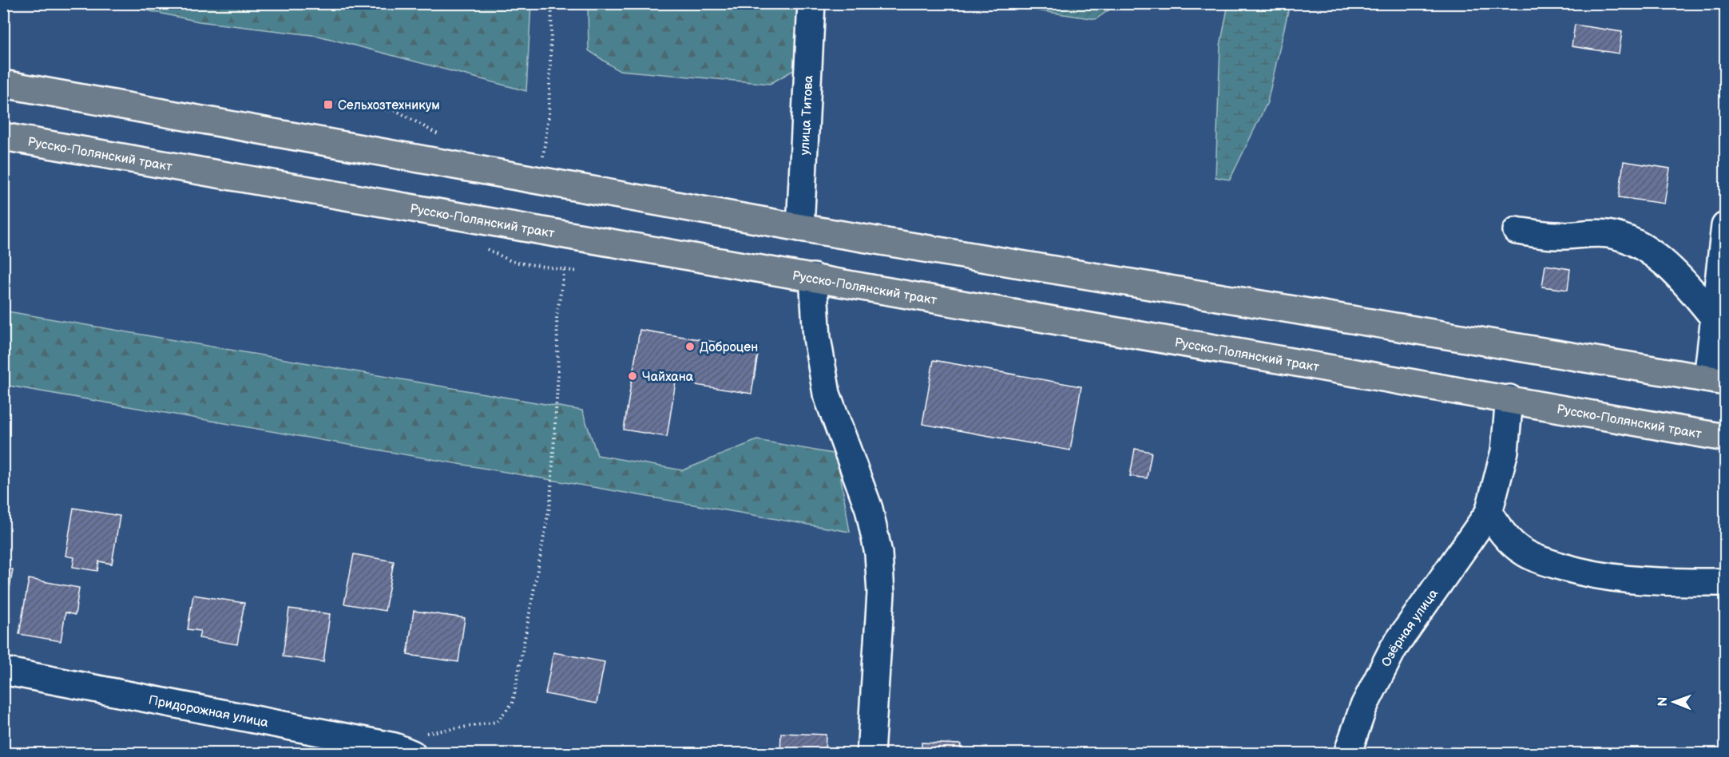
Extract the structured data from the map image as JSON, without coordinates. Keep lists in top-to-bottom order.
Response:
{
  "streets": {
    "main road": ["Русско-Полянский тракт"],
    "street": ["улица Титова", "Озёрная улица", "Придорожная улица"]
  },
  "crossings": [
    ["Русско-Полянский тракт", "Озёрная улица"]
  ],
  "places": {
    "transit": ["Сельхозтехникум"],
    "other": ["Доброцен", "Чайхана"]
  },
  "north": "left"
}
